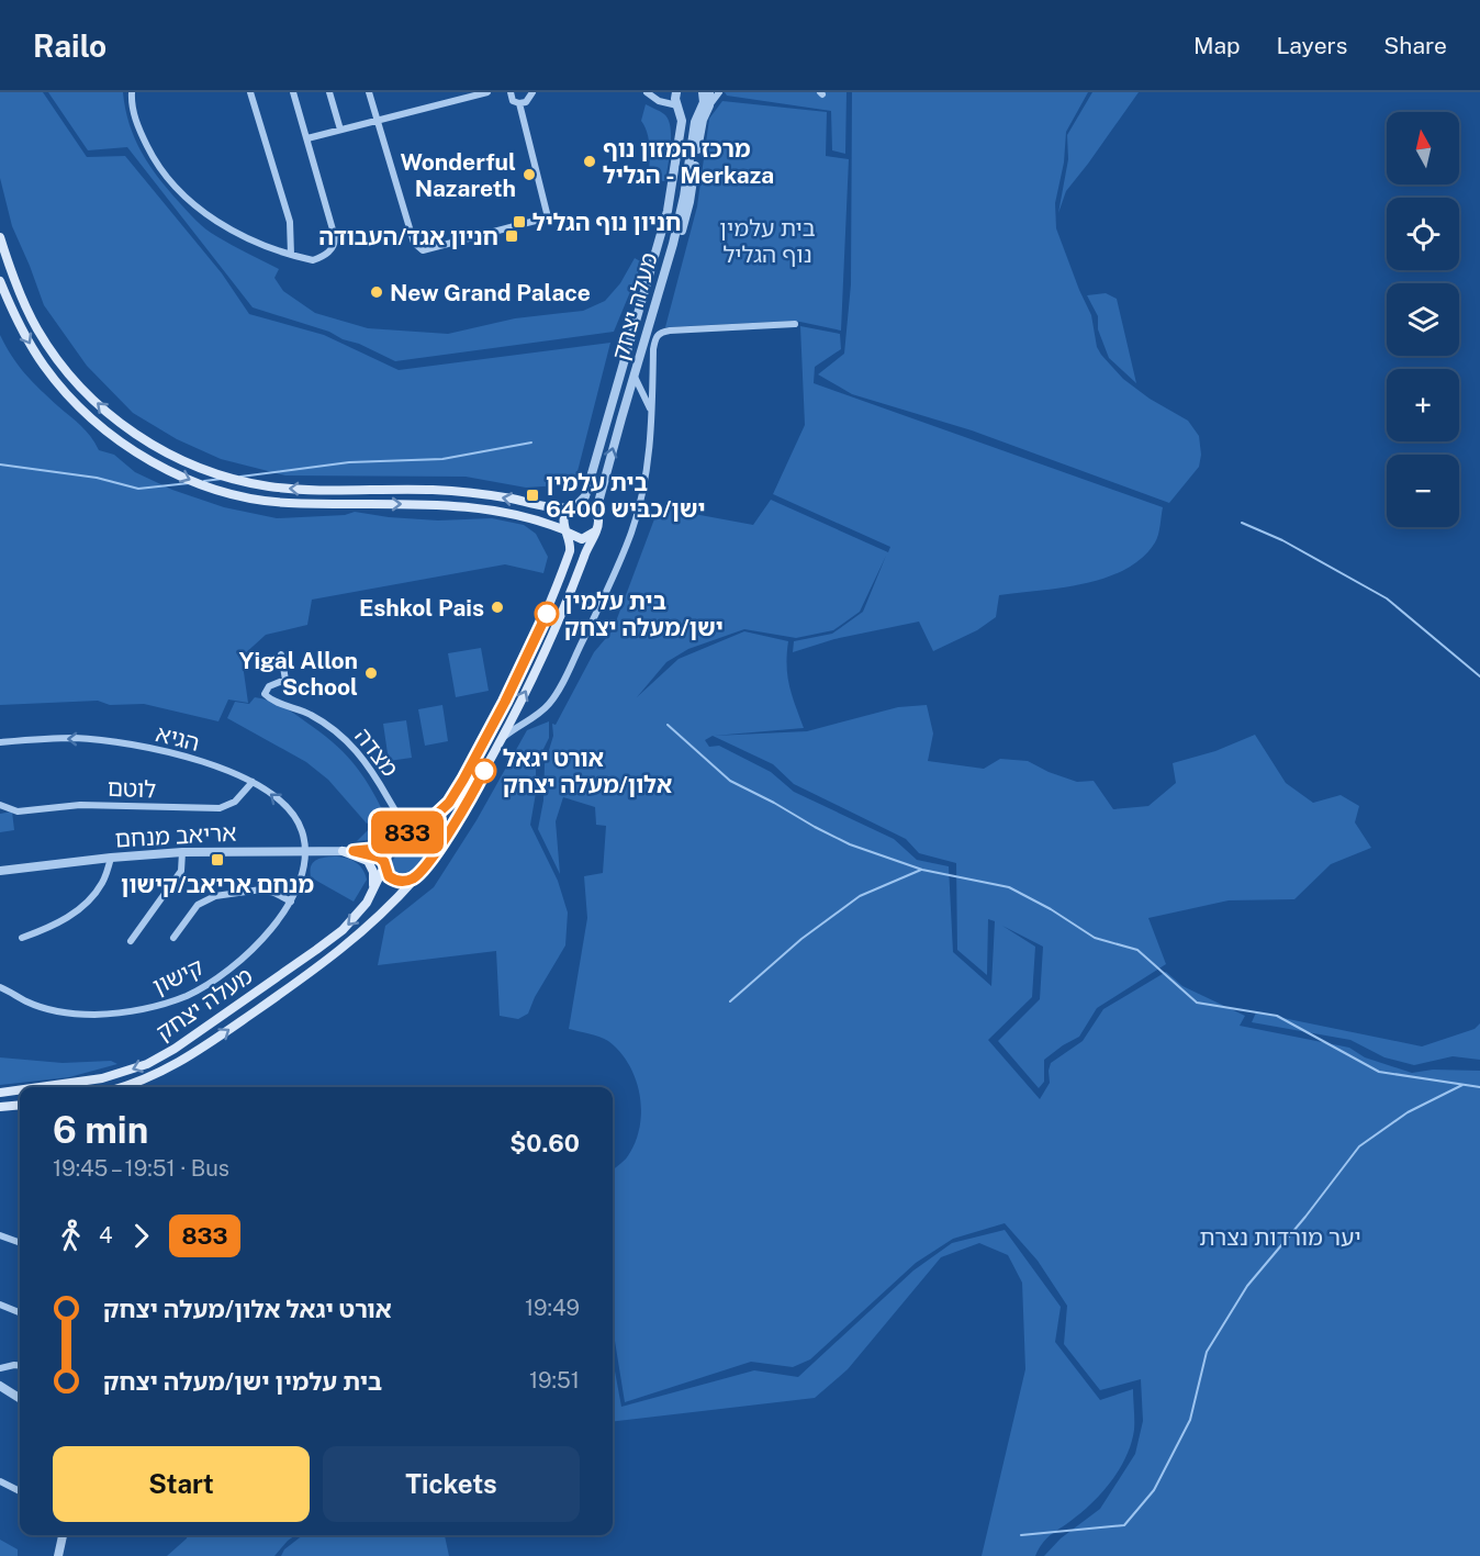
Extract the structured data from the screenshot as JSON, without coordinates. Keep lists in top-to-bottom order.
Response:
{
  "streets": {
    "main road": ["מעלה יצחק"],
    "street": [
      "הגיא",
      "מצדה",
      "לוטם",
      "אריאב מנחם",
      "קישון"
    ]
  },
  "crossings": [
    ["מעלה יצחק", "מצדה"],
    ["הגיא", "לוטם"],
    ["הגיא", "אריאב מנחם"],
    ["הגיא", "קישון"],
    ["אריאב מנחם", "קישון"]
  ],
  "one_way": ["הגיא"],
  "parks": ["בית עלמין נוף הגליל", "יער מורדות נצרת"],
  "places": {
    "other": [
      "מרכז המזון נוף הגליל - Merkaza",
      "Wonderful Nazareth",
      "New Grand Palace",
      "Eshkol Pais",
      "בית עלמין ישן/מעלה יצחק",
      "Yigal Allon School",
      "אורט יגאל אלון/מעלה יצחק"
    ],
    "transit": [
      "חניון נוף הגליל",
      "חניון אגד/העבודה",
      "בית עלמין ישן/כביש 6400",
      "מנחם אריאב/קישון"
    ]
  },
  "lines": ["bus line 833"],
  "north": "top",
  "page": {
    "header": "Railo",
    "nav": ["Map", "Layers", "Share"],
    "on_map": "833",
    "map_buttons": ["+", "−"],
    "heading": ["6 min", "19:45 – 19:51 · Bus", "$0.60"],
    "legs": ["4", "833"],
    "list": [
      {
        "name": "אורט יגאל אלון/מעלה יצחק",
        "value": "19:49"
      },
      {
        "name": "בית עלמין ישן/מעלה יצחק",
        "value": "19:51"
      }
    ],
    "buttons": ["Start", "Tickets"]
  }
}
